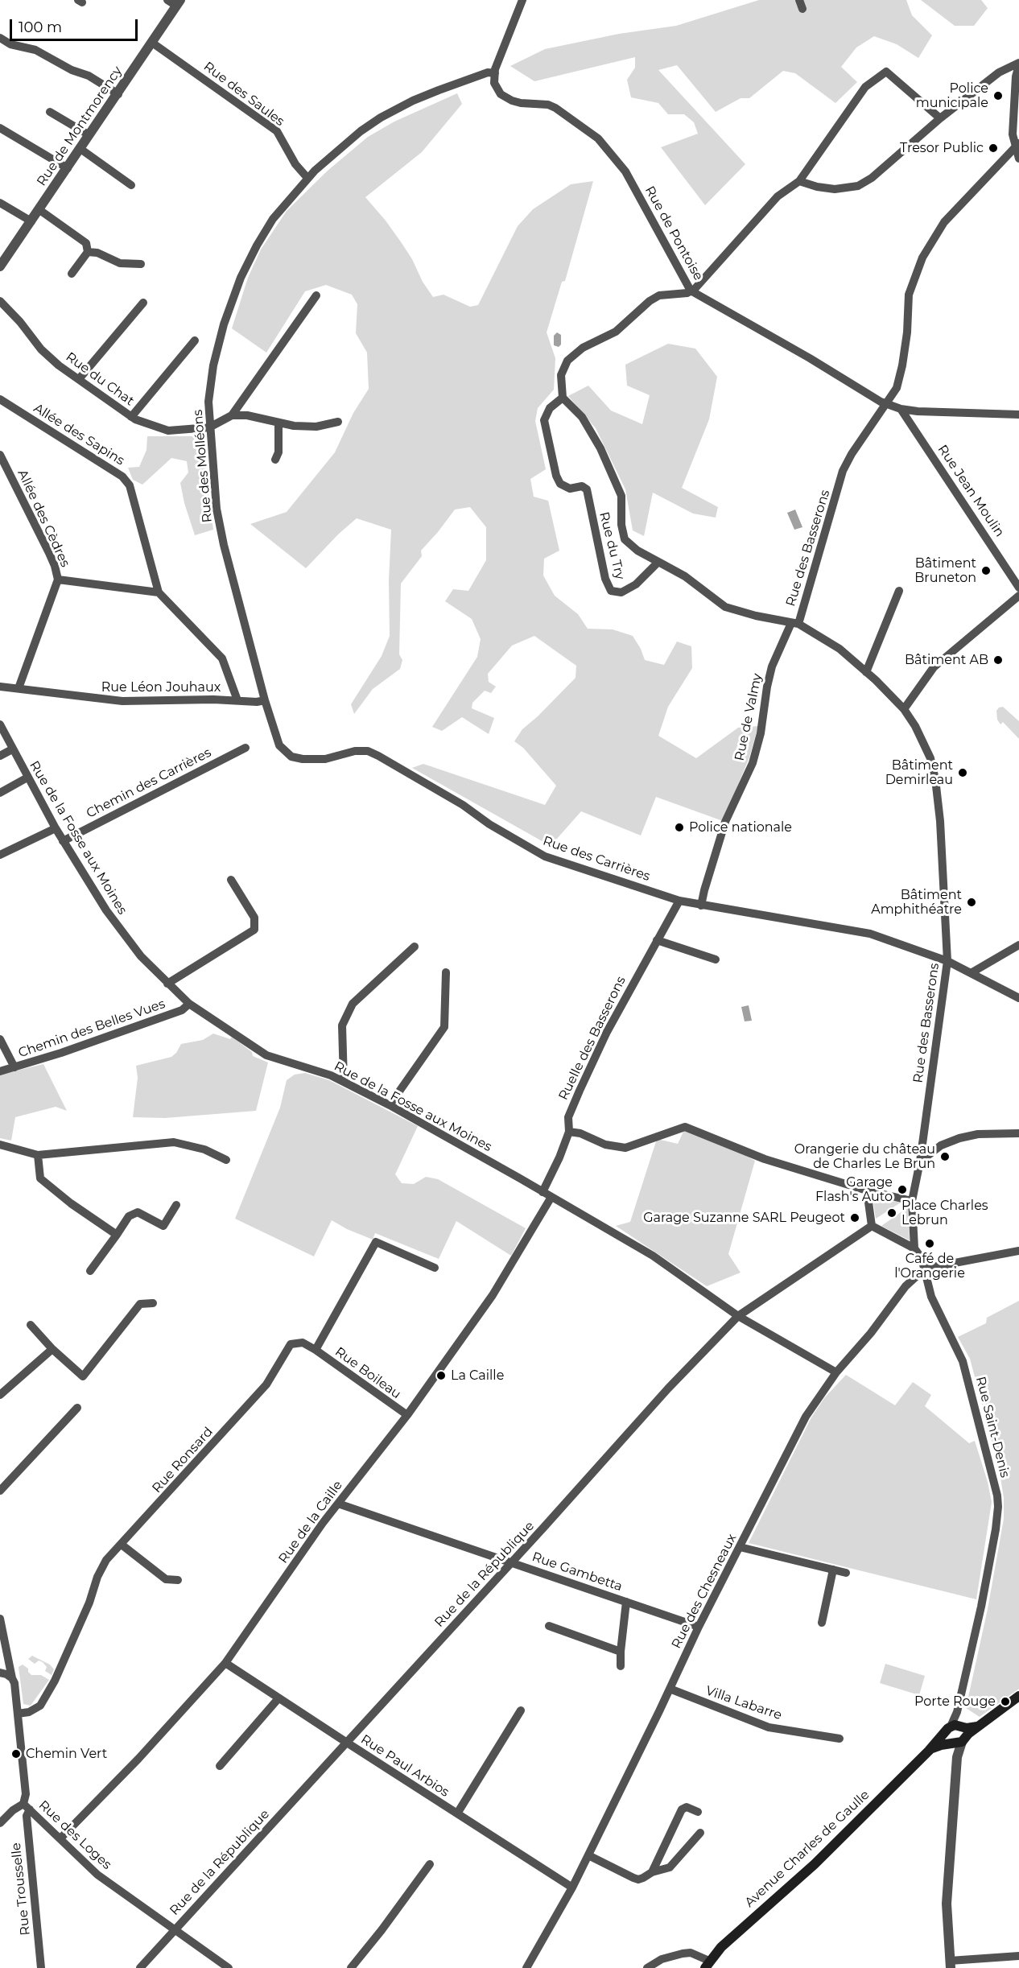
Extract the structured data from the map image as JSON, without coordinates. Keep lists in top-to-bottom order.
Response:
{
  "streets": {
    "main road": ["Avenue Charles de Gaulle"],
    "street": [
      "Rue des Saules",
      "Rue de Montmorency",
      "Rue de Pontoise",
      "Rue du Chat",
      "Allée des Sapins",
      "Rue des Molléons",
      "Rue Jean Moulin",
      "Allée des Cèdres",
      "Rue du Try",
      "Rue des Basserons",
      "Rue Léon Jouhaux",
      "Rue de Valmy",
      "Chemin des Carrières",
      "Rue de la Fosse aux Moines",
      "Rue des Carrières",
      "Chemin des Belles Vues",
      "Ruelle des Basserons",
      "Rue Boileau",
      "Rue Saint-Denis",
      "Rue Ronsard",
      "Rue de la Caille",
      "Rue Gambetta",
      "Rue de la République",
      "Rue des Chesneaux",
      "Villa Labarre",
      "Rue Paul Arbios",
      "Rue des Loges",
      "Rue Trousselle"
    ]
  },
  "crossings": [
    ["Rue des Saules", "Rue de Montmorency"],
    ["Rue des Saules", "Rue des Molléons"],
    ["Rue de Pontoise", "Rue des Molléons"],
    ["Rue de Pontoise", "Rue Jean Moulin"],
    ["Rue de Pontoise", "Rue des Basserons"],
    ["Rue du Chat", "Rue des Molléons"],
    ["Allée des Sapins", "Allée des Cèdres"],
    ["Allée des Sapins", "Rue Léon Jouhaux"],
    ["Rue des Molléons", "Rue Léon Jouhaux"],
    ["Rue des Molléons", "Rue des Carrières"],
    ["Rue des Basserons", "Rue de Valmy"],
    ["Rue des Basserons", "Rue des Carrières"],
    ["Rue Léon Jouhaux", "Rue des Carrières"],
    ["Rue de Valmy", "Rue des Carrières"],
    ["Chemin des Carrières", "Rue de la Fosse aux Moines"],
    ["Rue de la Fosse aux Moines", "Chemin des Belles Vues"],
    ["Rue de la Fosse aux Moines", "Ruelle des Basserons"],
    ["Rue de la Fosse aux Moines", "Rue de la Caille"],
    ["Rue de la Fosse aux Moines", "Rue de la République"],
    ["Rue de la Fosse aux Moines", "Rue des Chesneaux"],
    ["Rue des Carrières", "Ruelle des Basserons"],
    ["Rue Boileau", "Rue Ronsard"],
    ["Rue Boileau", "Rue de la Caille"],
    ["Rue Saint-Denis", "Rue des Chesneaux"],
    ["Rue Saint-Denis", "Avenue Charles de Gaulle"],
    ["Rue Ronsard", "Rue Trousselle"],
    ["Rue de la Caille", "Rue Gambetta"],
    ["Rue de la Caille", "Rue Paul Arbios"],
    ["Rue de la Caille", "Rue des Loges"],
    ["Rue Gambetta", "Rue de la République"],
    ["Rue Gambetta", "Rue des Chesneaux"],
    ["Rue de la République", "Rue Paul Arbios"],
    ["Rue de la République", "Rue des Loges"],
    ["Rue des Chesneaux", "Villa Labarre"],
    ["Rue des Chesneaux", "Rue Paul Arbios"],
    ["Rue des Loges", "Rue Trousselle"]
  ],
  "places": [
    "Police municipale",
    "Tresor Public",
    "Bâtiment Bruneton",
    "Bâtiment AB",
    "Bâtiment Demirleau",
    "Police nationale",
    "Bâtiment Amphithéatre",
    "Orangerie du château de Charles Le Brun",
    "Garage Flash's Auto",
    "Place Charles Lebrun",
    "Garage Suzanne SARL Peugeot",
    "Café de l'Orangerie",
    "La Caille",
    "Porte Rouge",
    "Chemin Vert"
  ],
  "scale_bar": "100 m"
}
